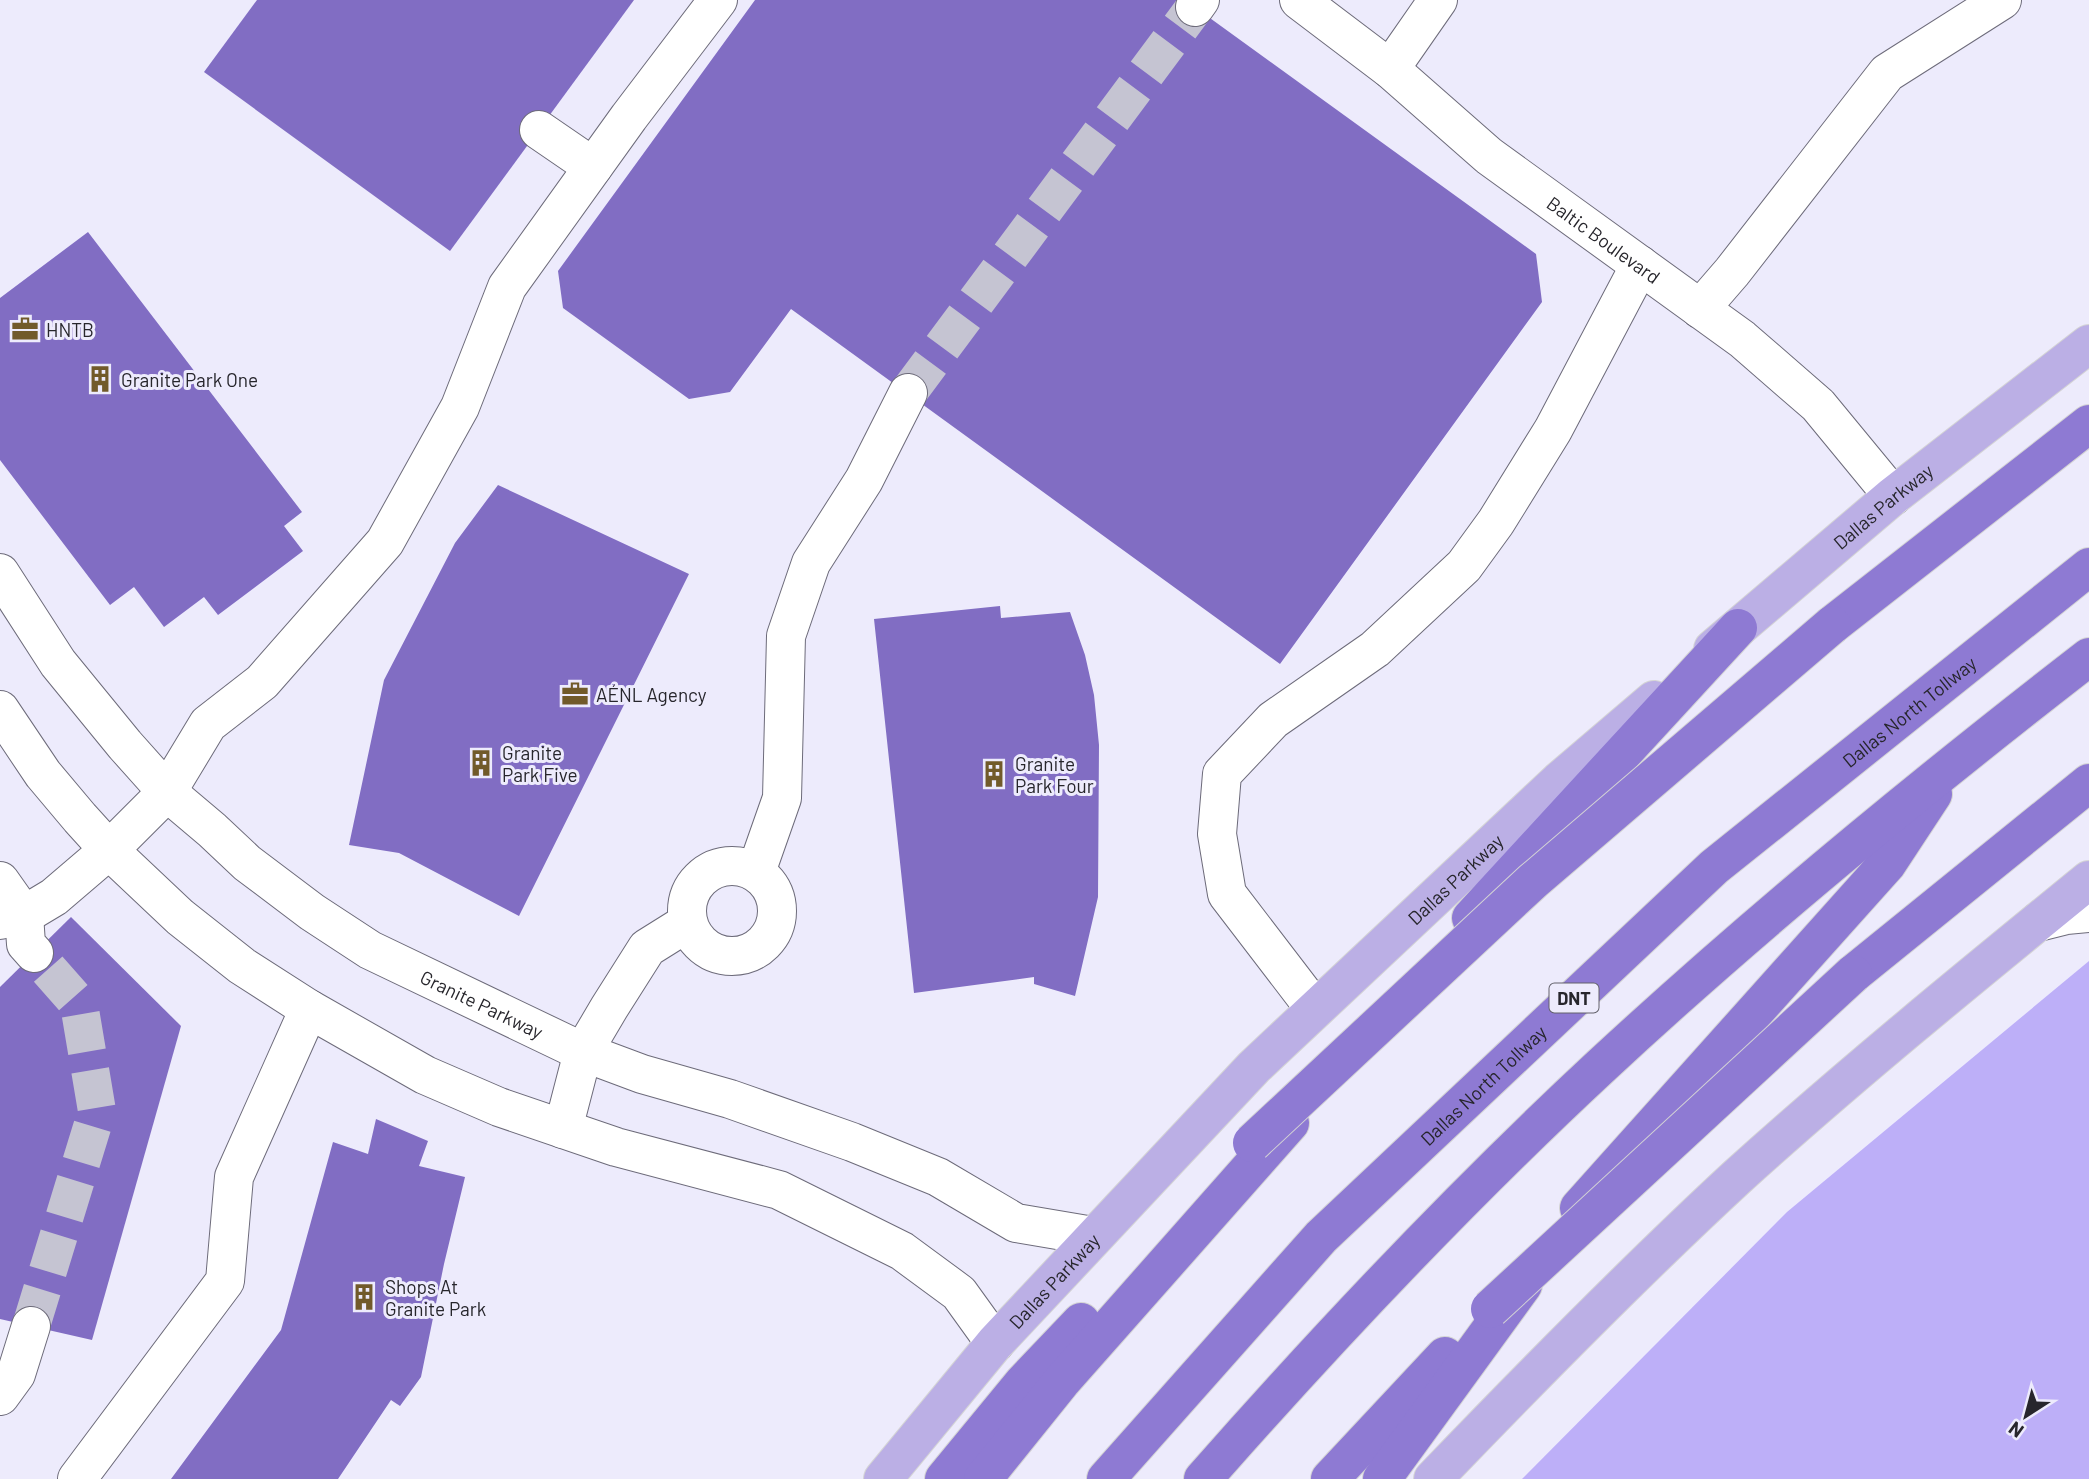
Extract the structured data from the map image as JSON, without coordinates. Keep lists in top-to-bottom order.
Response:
{
  "streets": {
    "highway": ["Dallas North Tollway", "DNT"],
    "main road": ["Dallas Parkway"],
    "street": ["Baltic Boulevard", "Granite Parkway"]
  },
  "crossings": [
    ["Baltic Boulevard", "Dallas Parkway"],
    ["Dallas Parkway", "Granite Parkway"]
  ],
  "places": {
    "office": ["HNTB", "AÉNL Agency"],
    "building": [
      "Granite Park One",
      "Granite Park Five",
      "Granite Park Four",
      "Shops At Granite Park"
    ]
  },
  "north": "bottom left"
}
